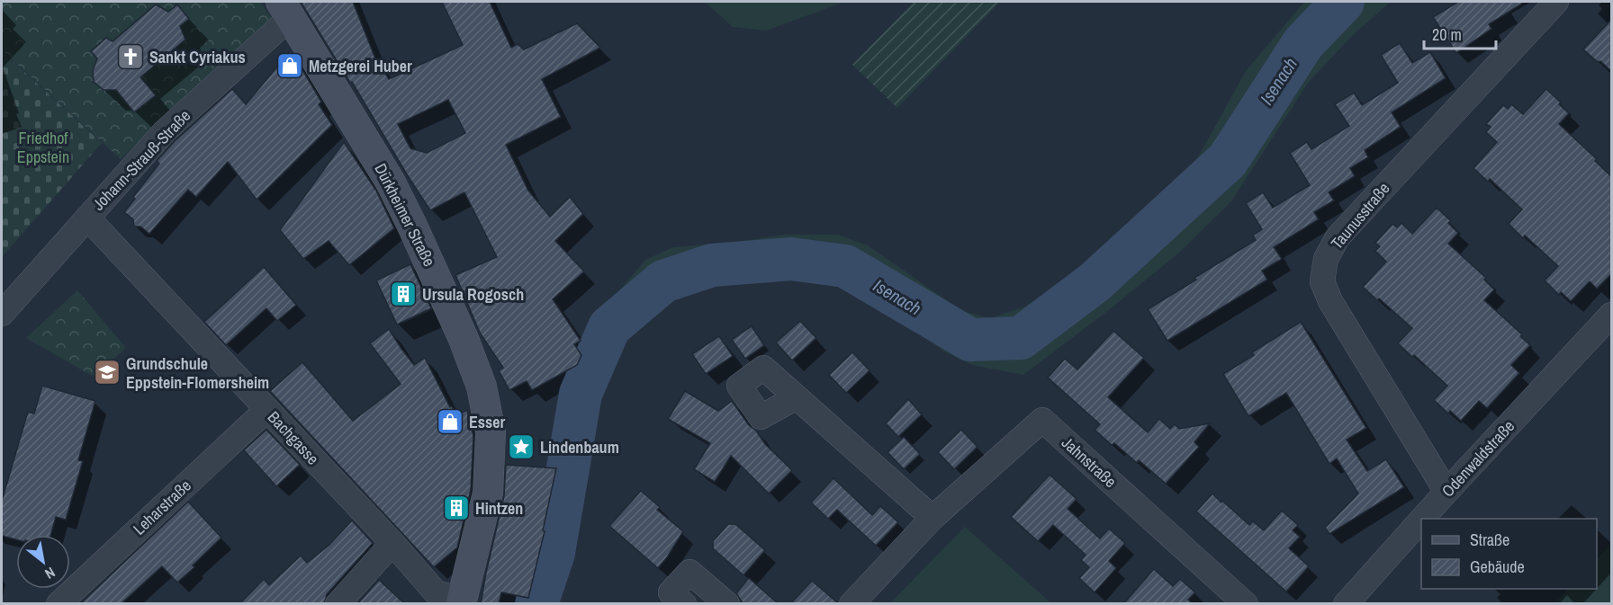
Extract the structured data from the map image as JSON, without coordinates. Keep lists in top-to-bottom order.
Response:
{
  "streets": {
    "main road": ["Dürkheimer Straße"],
    "street": [
      "Johann-Strauß-Straße",
      "Taunusstraße",
      "Bachgasse",
      "Odenwaldstraße",
      "Jahnstraße",
      "Leharstraße"
    ]
  },
  "crossings": [
    ["Johann-Strauß-Straße", "Dürkheimer Straße"],
    ["Johann-Strauß-Straße", "Bachgasse"],
    ["Dürkheimer Straße", "Bachgasse"],
    ["Taunusstraße", "Odenwaldstraße"],
    ["Bachgasse", "Leharstraße"]
  ],
  "water": ["Isenach"],
  "parks": ["Friedhof Eppstein"],
  "places": {
    "church": ["Sankt Cyriakus"],
    "shop": ["Metzgerei Huber", "Esser"],
    "building": ["Ursula Rogosch", "Hintzen"],
    "school or university": ["Grundschule Eppstein-Flomersheim"],
    "place": ["Lindenbaum"]
  },
  "legend": ["Straße", "Gebäude"],
  "scale_bar": "20 m",
  "north": "bottom right"
}
